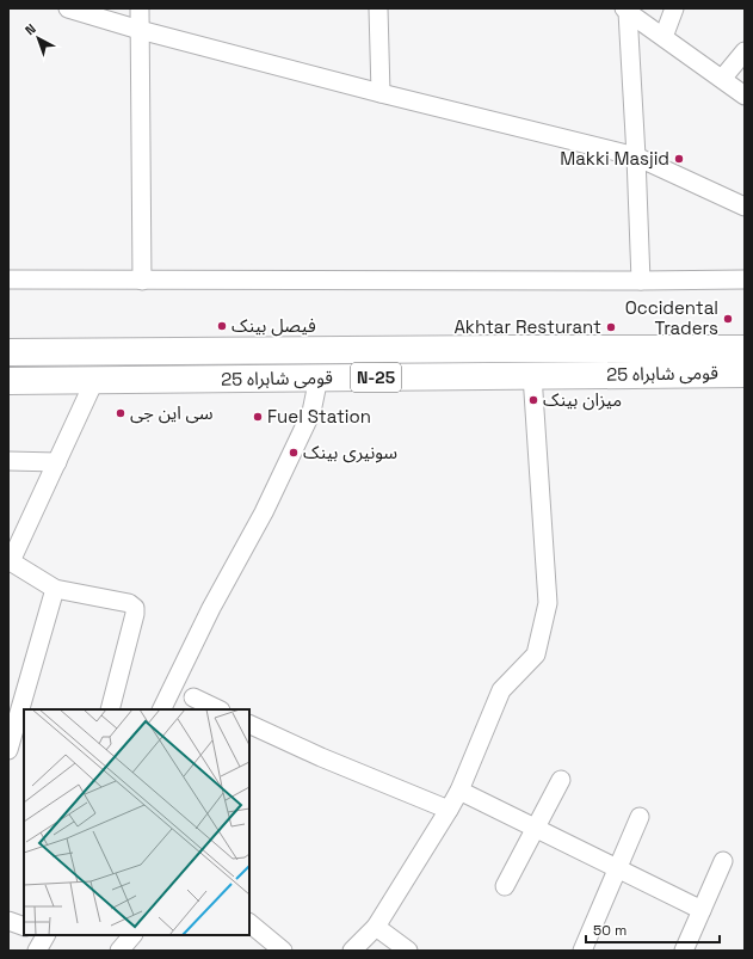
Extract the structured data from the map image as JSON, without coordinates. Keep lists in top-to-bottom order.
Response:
{
  "streets": {
    "highway": ["قومی شاہراہ 25", "N-25"]
  },
  "places": [
    "Makki Masjid",
    "Occidental Traders",
    "فیصل بینک",
    "Akhtar Resturant",
    "میزان بینک",
    "سی این جی",
    "Fuel Station",
    "سونیری بینک"
  ],
  "scale_bar": "50 m",
  "north": "top left"
}
